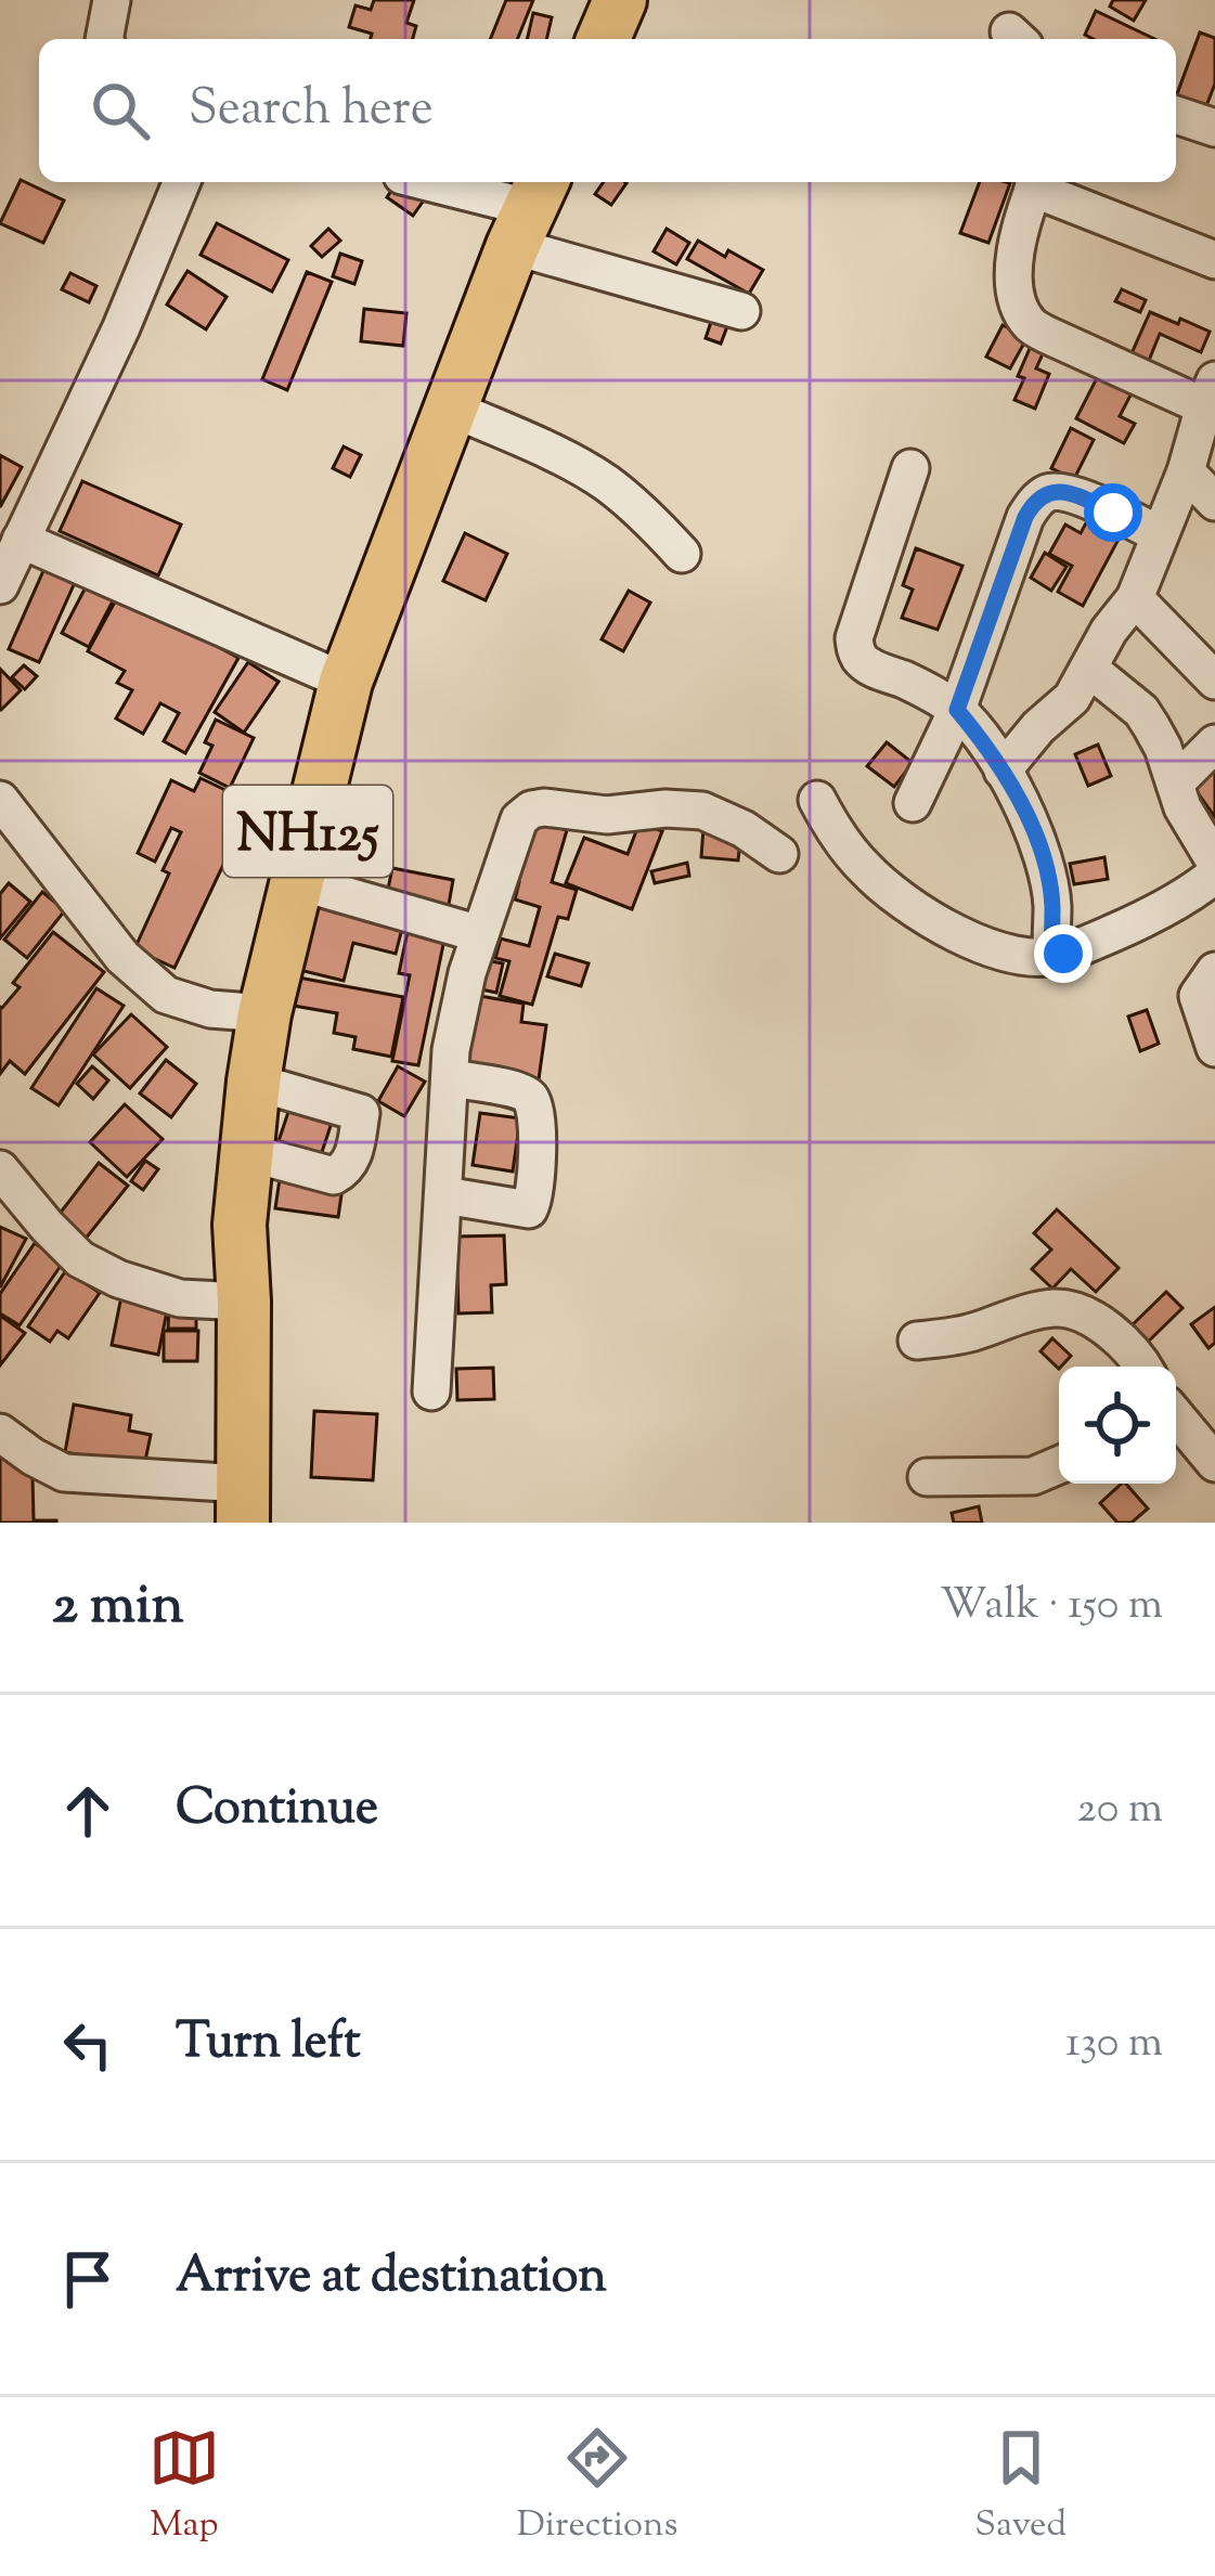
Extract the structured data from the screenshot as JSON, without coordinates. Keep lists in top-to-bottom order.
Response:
{
  "streets": {
    "highway": ["NH125"]
  },
  "page": {
    "search": "Search here",
    "heading": ["2 min", "Walk · 150 m"],
    "list": [
      ["Continue", "20 m"],
      ["Turn left", "130 m"],
      "Arrive at destination"
    ],
    "nav": ["Map", "Directions", "Saved"]
  }
}
